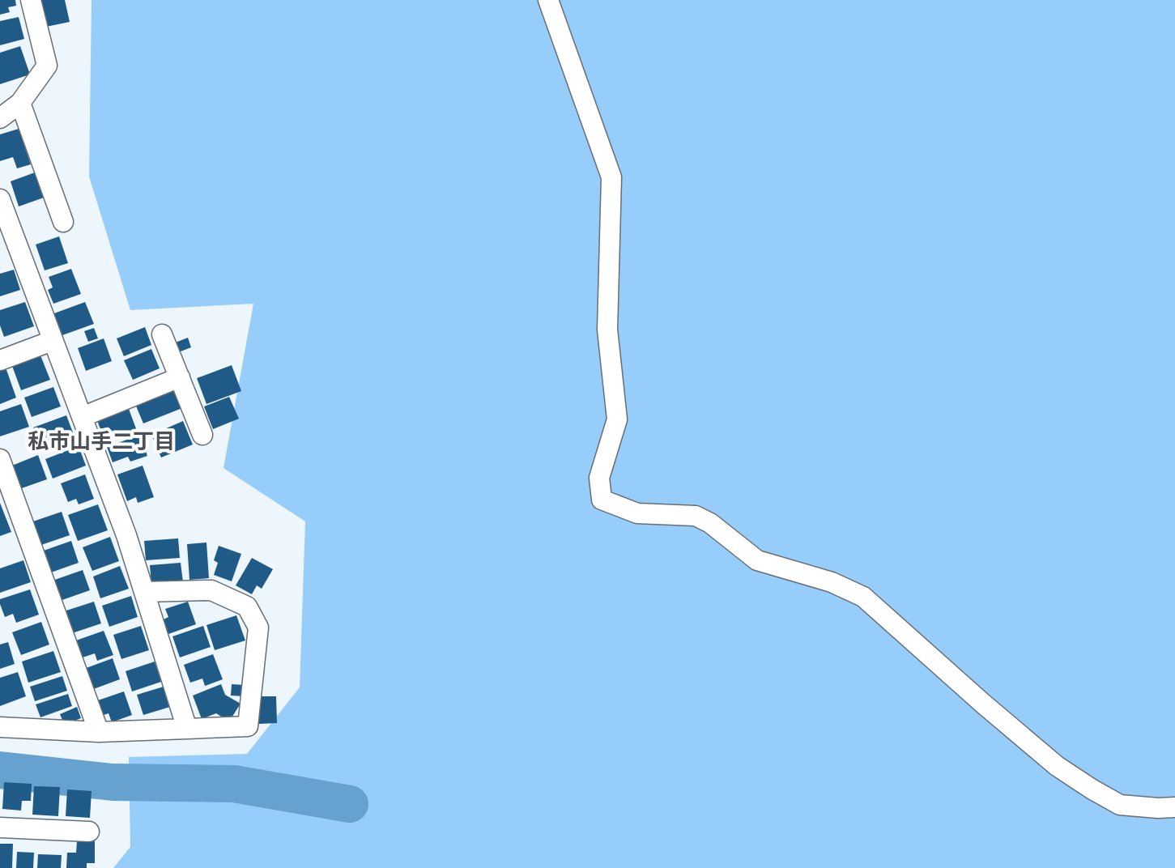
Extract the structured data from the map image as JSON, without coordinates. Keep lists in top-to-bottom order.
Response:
{
  "districts": ["私市山手二丁目"]
}
